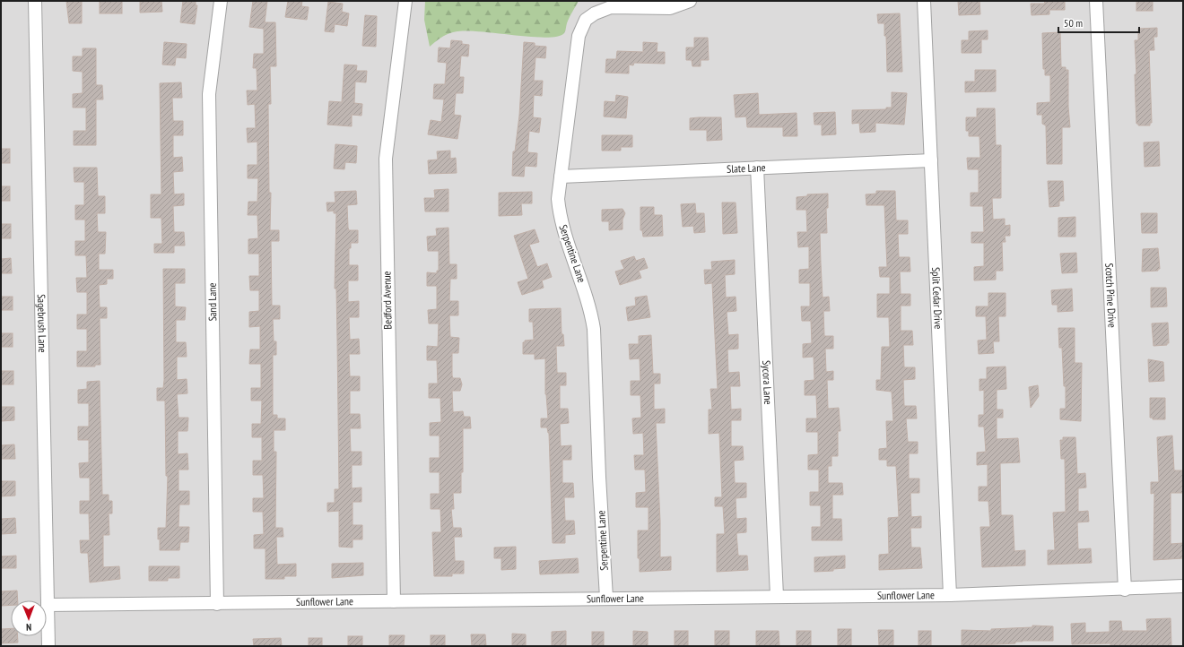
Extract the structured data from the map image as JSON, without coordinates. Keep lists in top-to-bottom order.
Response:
{
  "streets": {
    "street": [
      "Slate Lane",
      "Serpentine Lane",
      "Scotch Pine Drive",
      "Split Cedar Drive",
      "Bedford Avenue",
      "Sand Lane",
      "Sagebrush Lane",
      "Sycora Lane",
      "Sunflower Lane"
    ]
  },
  "crossings": [
    ["Slate Lane", "Serpentine Lane"],
    ["Slate Lane", "Split Cedar Drive"],
    ["Slate Lane", "Sycora Lane"],
    ["Serpentine Lane", "Sunflower Lane"],
    ["Scotch Pine Drive", "Sunflower Lane"],
    ["Split Cedar Drive", "Sunflower Lane"],
    ["Bedford Avenue", "Sunflower Lane"],
    ["Sand Lane", "Sunflower Lane"],
    ["Sagebrush Lane", "Sunflower Lane"],
    ["Sycora Lane", "Sunflower Lane"]
  ],
  "scale_bar": "50 m",
  "north": "bottom"
}
